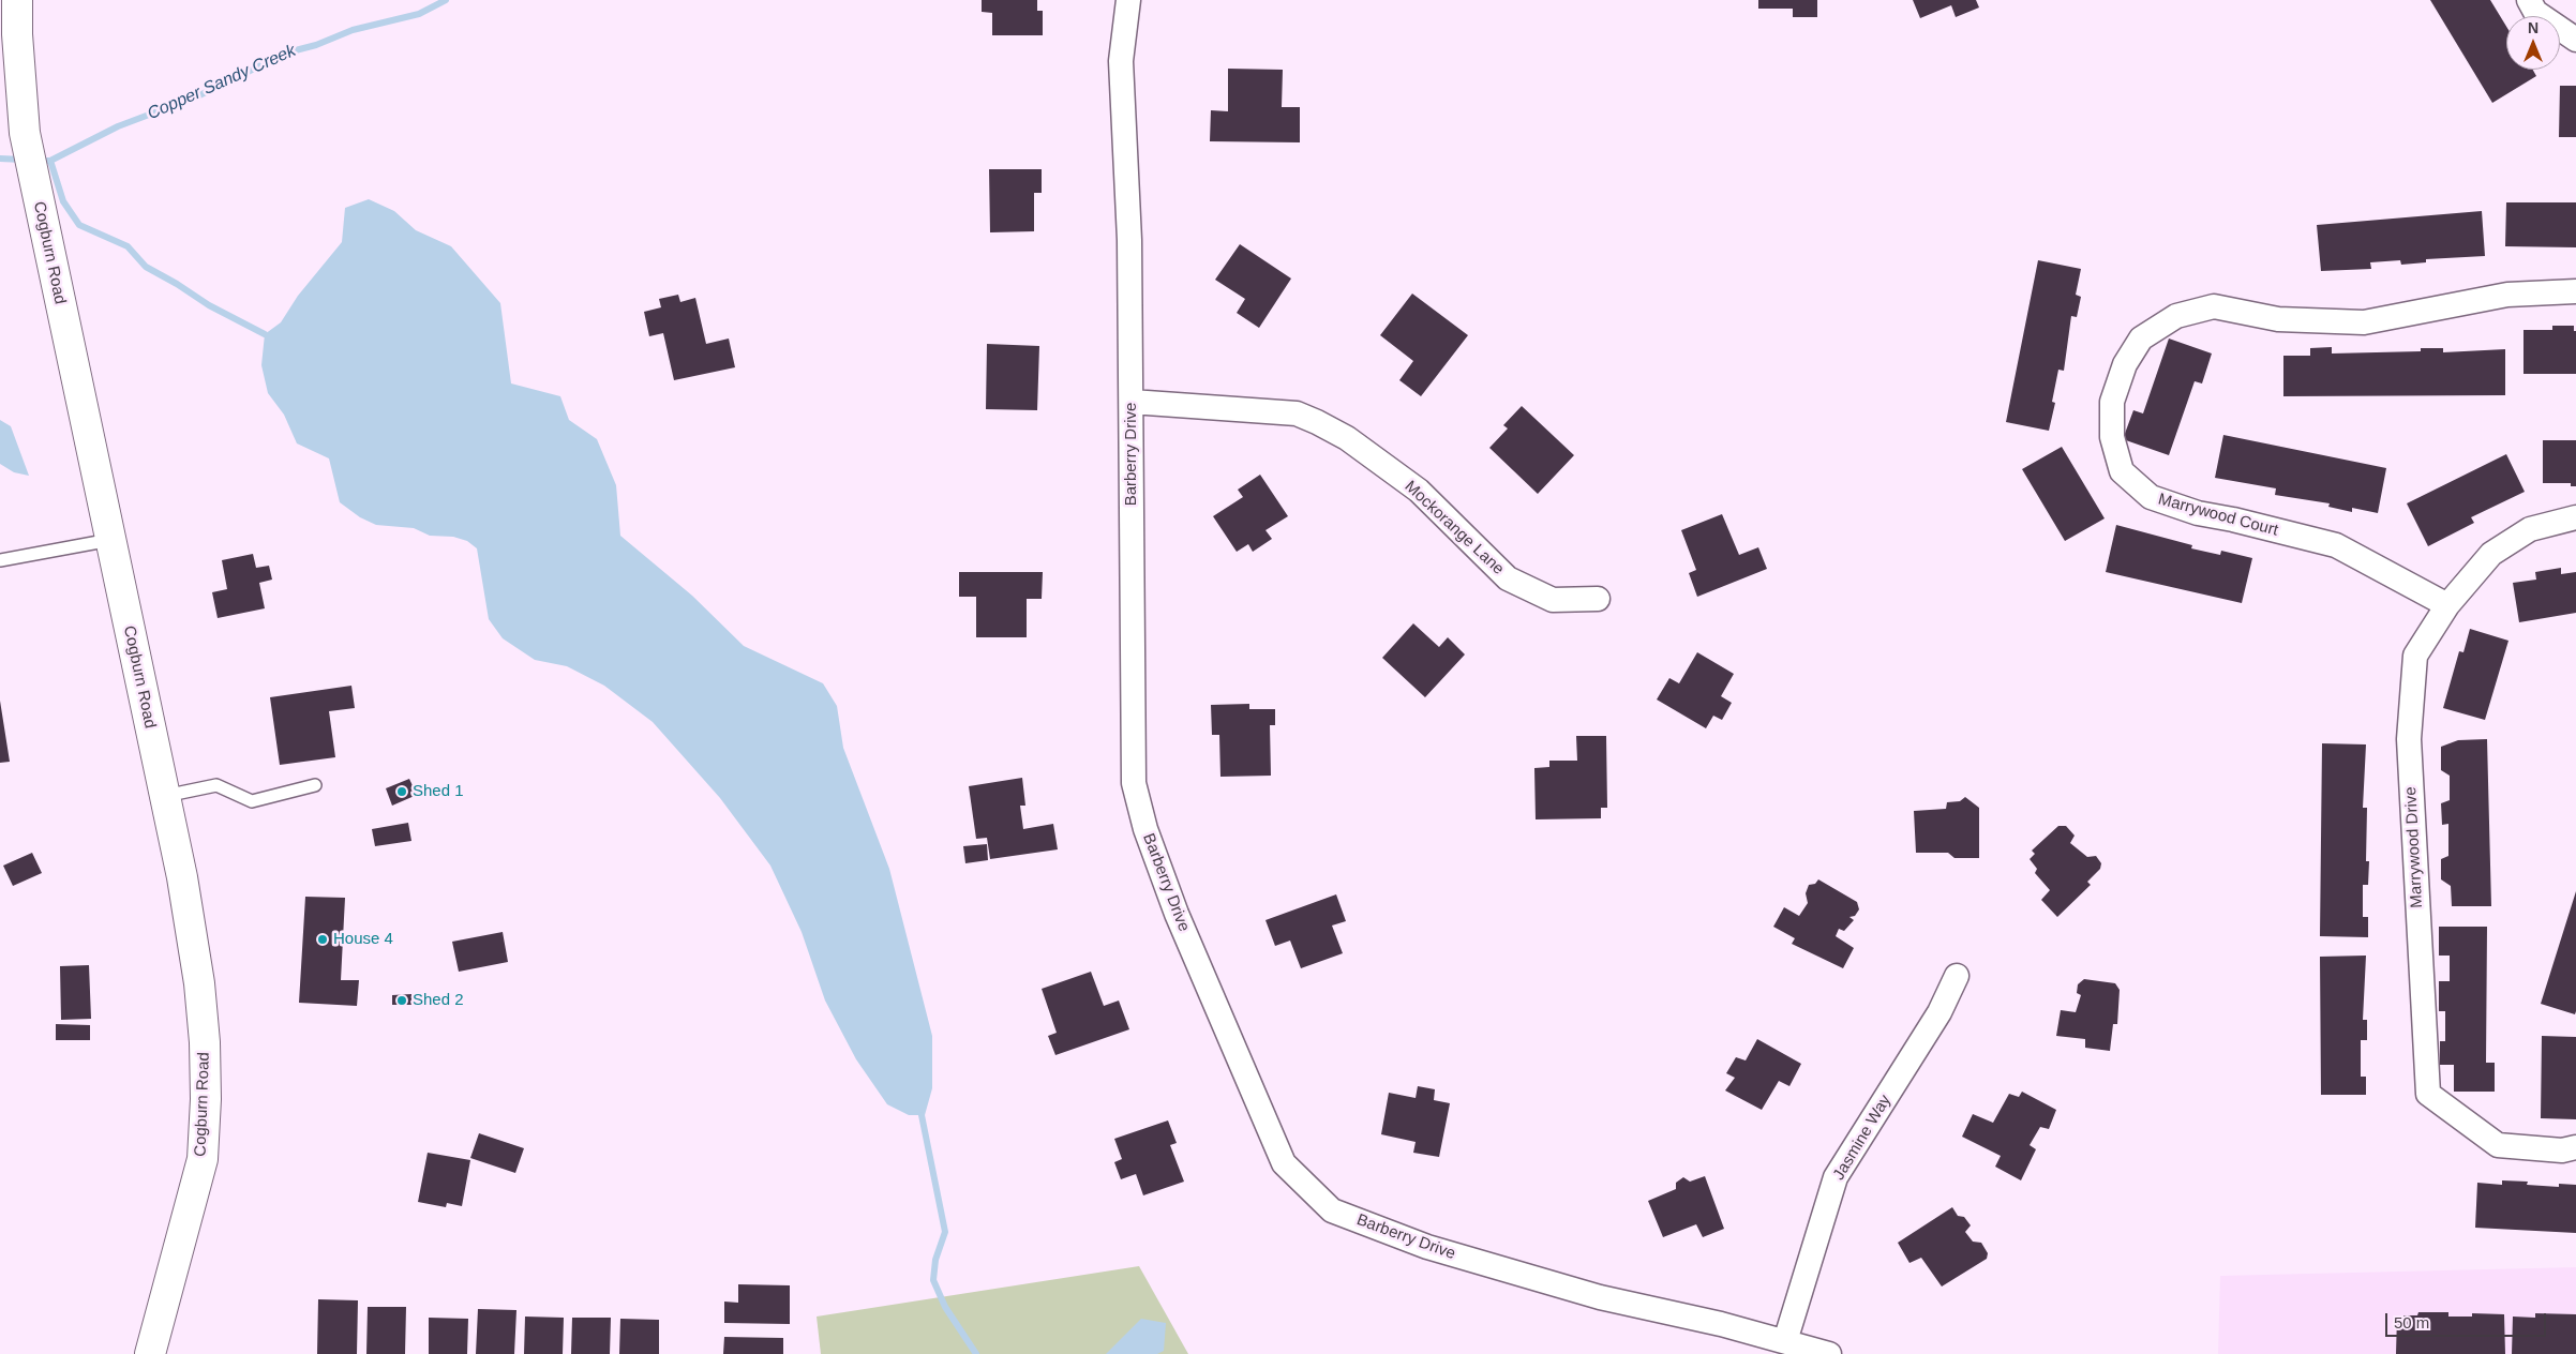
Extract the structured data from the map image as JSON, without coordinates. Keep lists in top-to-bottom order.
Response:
{
  "streets": {
    "street": [
      "Cogburn Road",
      "Barberry Drive",
      "Marrywood Court",
      "Mockorange Lane",
      "Marrywood Drive",
      "Jasmine Way"
    ]
  },
  "crossings": [
    ["Barberry Drive", "Mockorange Lane"],
    ["Barberry Drive", "Jasmine Way"],
    ["Marrywood Court", "Marrywood Drive"]
  ],
  "water": ["Copper Sandy Creek"],
  "places": ["Shed 1", "House 4", "Shed 2"],
  "scale_bar": "50 m",
  "north": "top"
}
